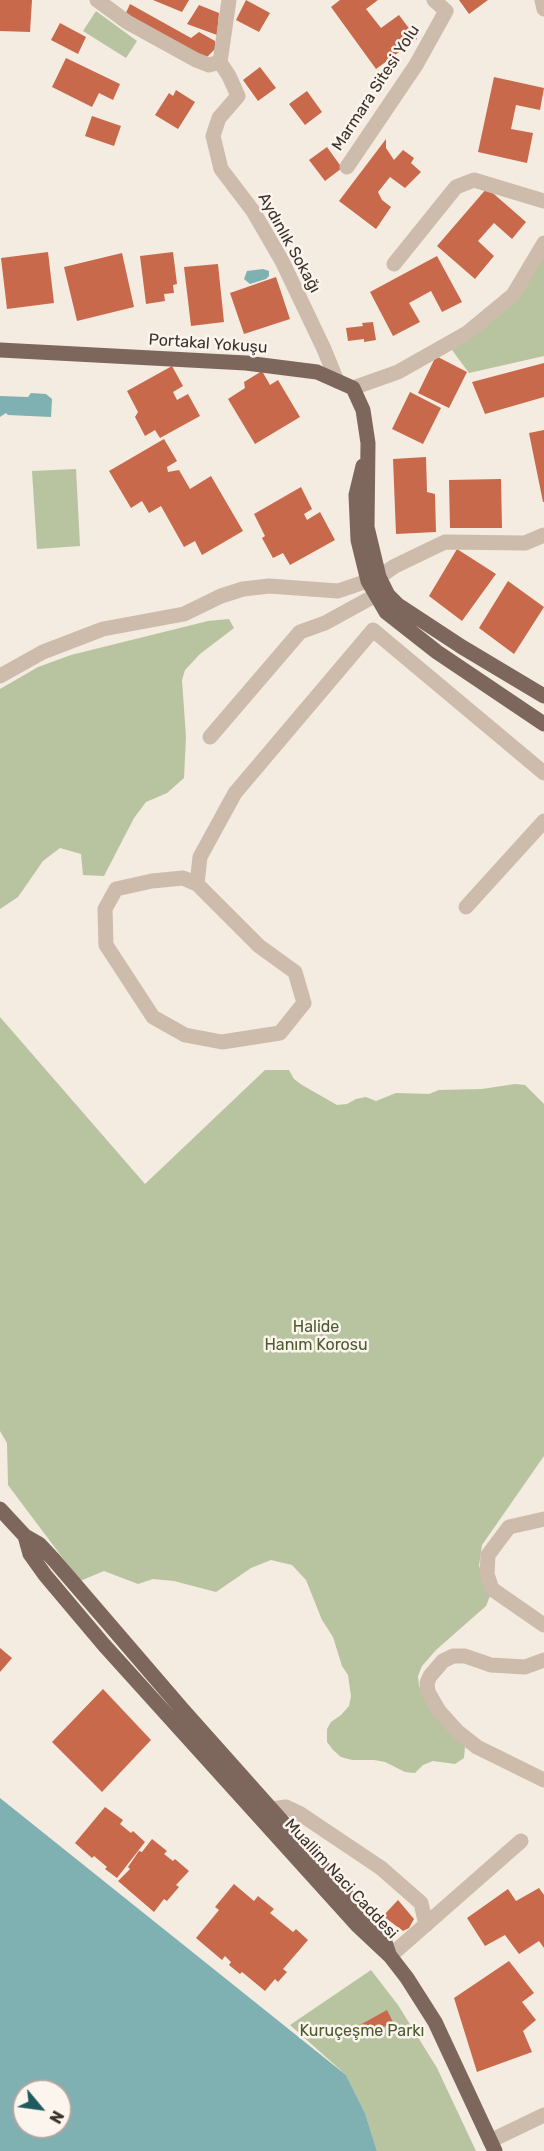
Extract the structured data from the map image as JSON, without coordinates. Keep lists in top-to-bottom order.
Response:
{
  "streets": {
    "main road": ["Portakal Yokuşu", "Muallim Naci Caddesi"],
    "street": ["Marmara Sitesi Yolu", "Aydınlık Sokağı"]
  },
  "crossings": [
    ["Aydınlık Sokağı", "Portakal Yokuşu"]
  ],
  "parks": ["Halide Hanım Korosu", "Kuruçeşme Parkı"],
  "north": "bottom right"
}
